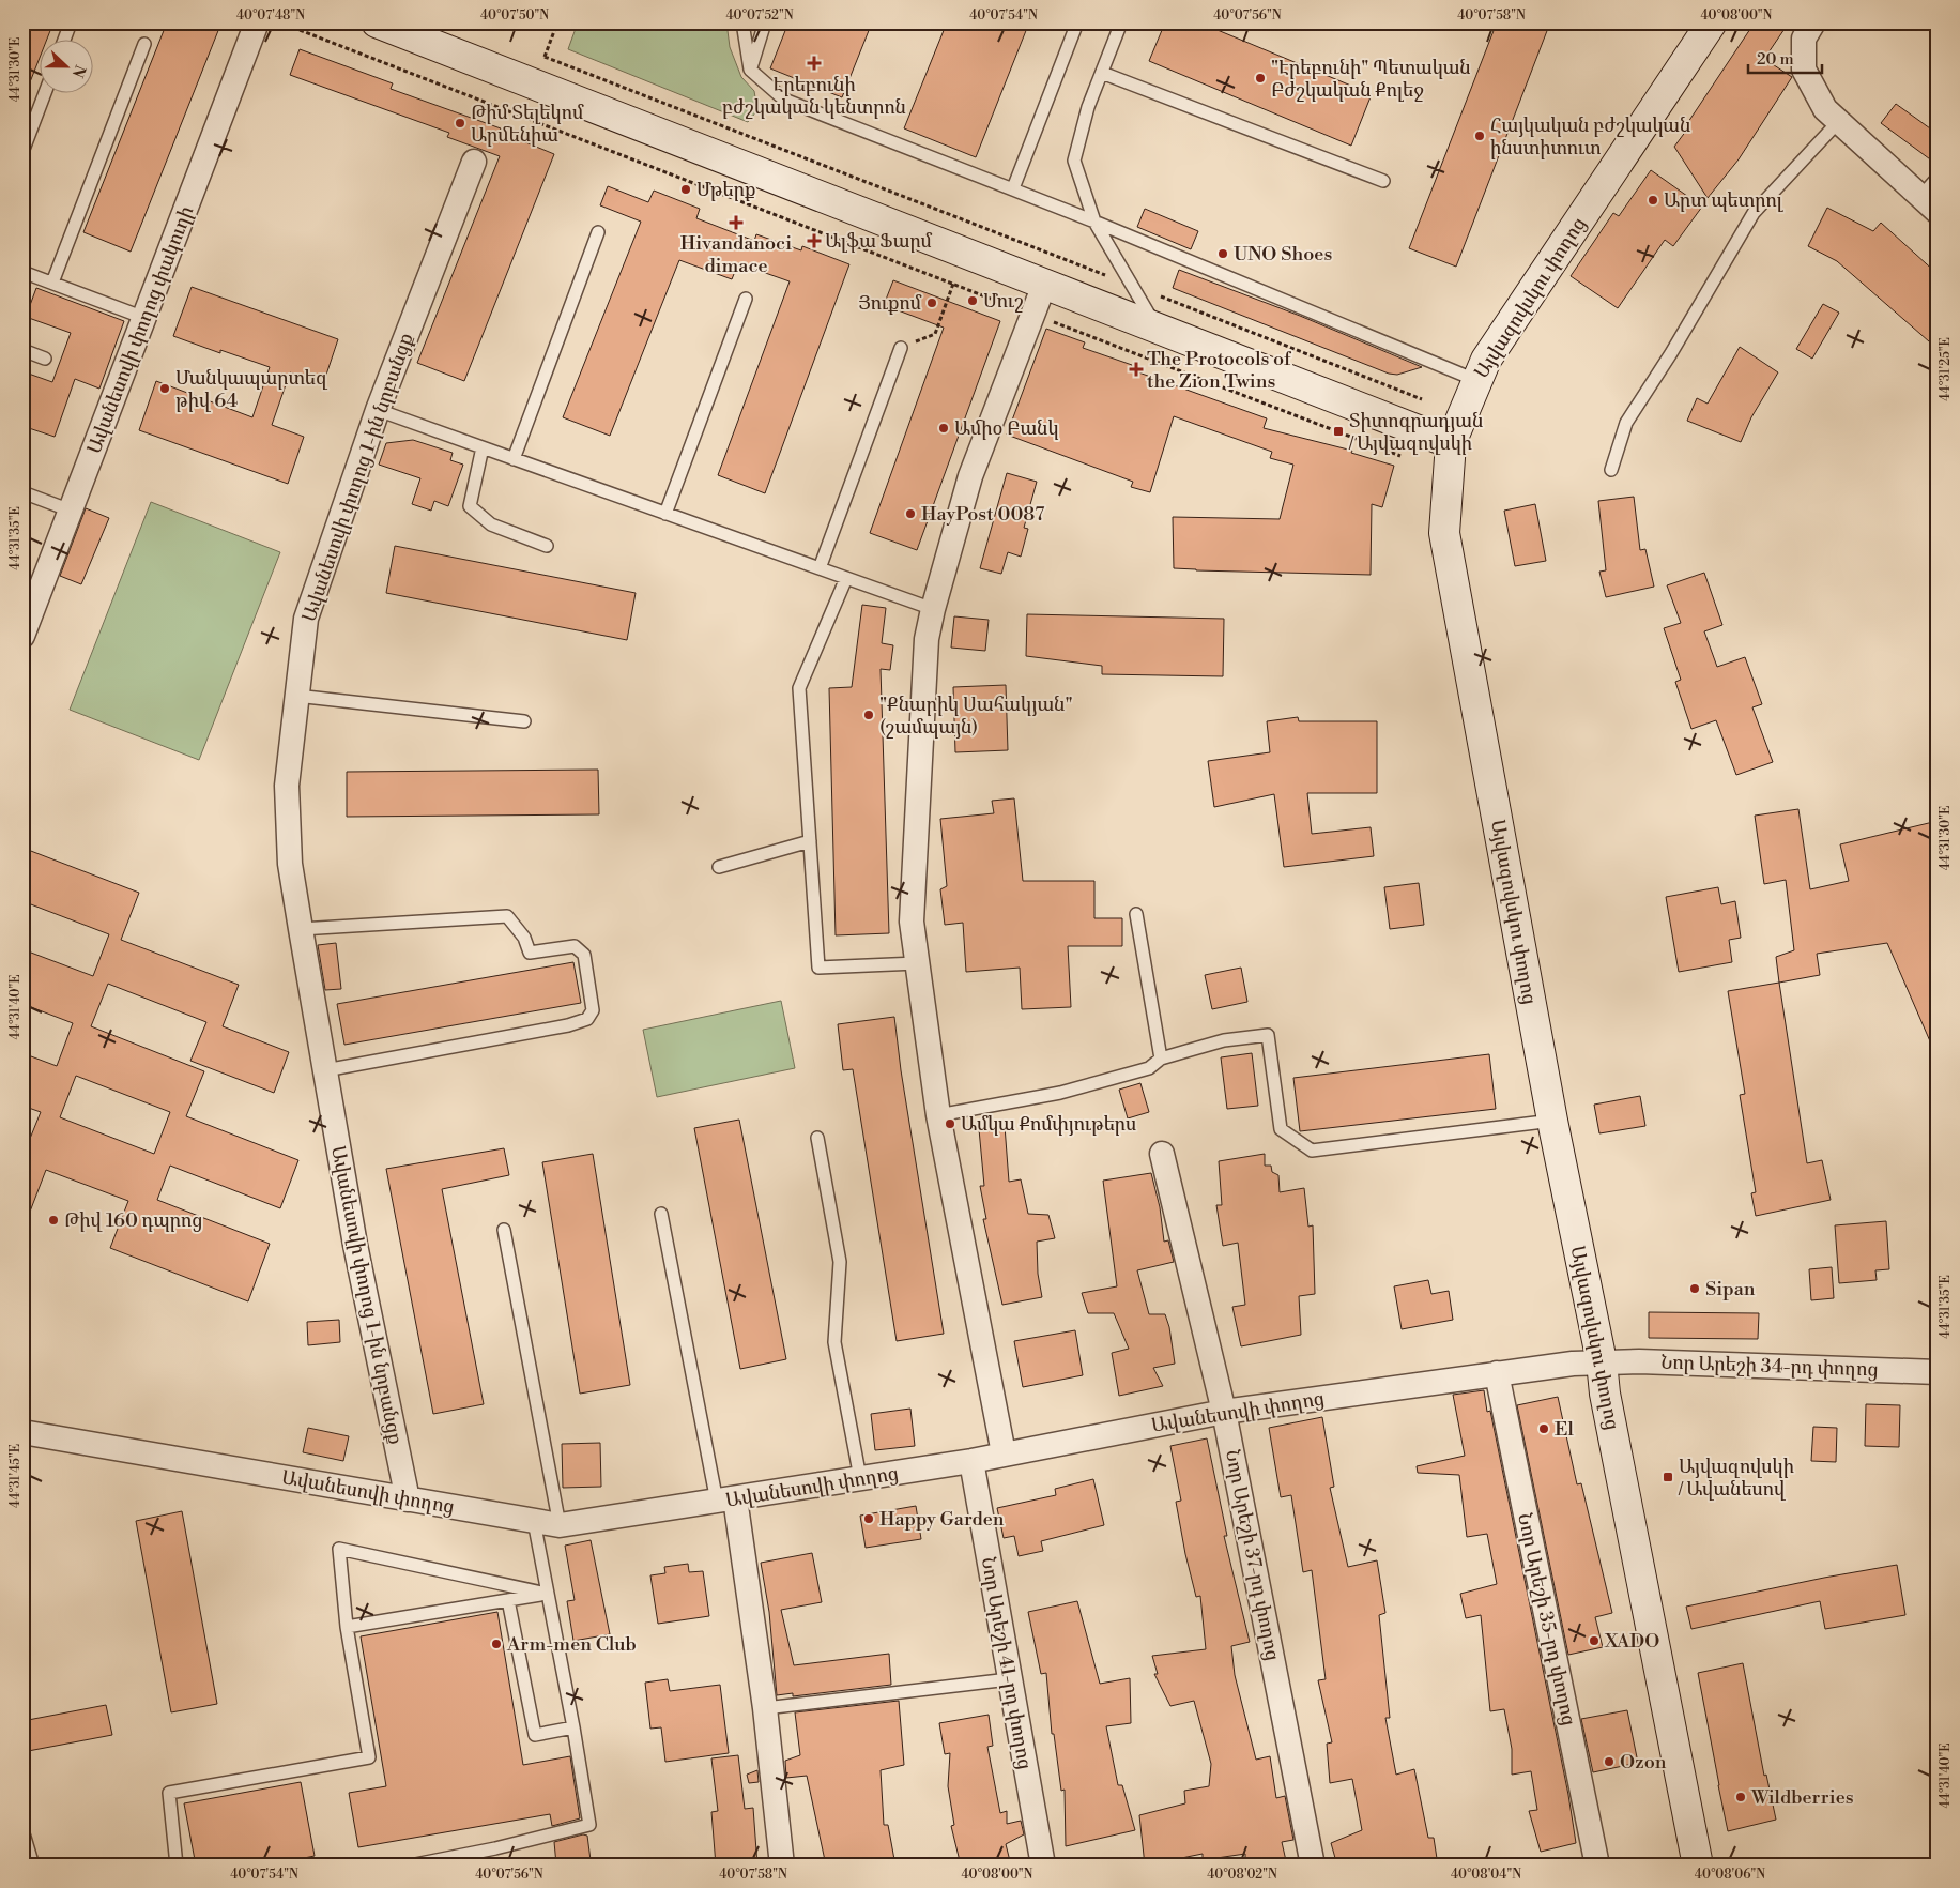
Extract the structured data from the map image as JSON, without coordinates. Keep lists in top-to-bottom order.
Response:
{
  "streets": {
    "main road": ["Այվազովսկու փողոց"],
    "street": [
      "Ավանեսովի փողոց փակուղի",
      "Ավանեսովի փողոց 1-ին նրբանցք",
      "Նոր Արեշի 34-րդ փողոց",
      "Ավանեսովի փողոց",
      "Նոր Արեշի 37-րդ փողոց",
      "Նոր Արեշի 35-րդ փողոց",
      "Նոր Արեշի 41-րդ փողոց"
    ]
  },
  "crossings": [
    ["Այվազովսկու փողոց", "Նոր Արեշի 34-րդ փողոց"],
    ["Այվազովսկու փողոց", "Ավանեսովի փողոց"],
    ["Ավանեսովի փողոց 1-ին նրբանցք", "Ավանեսովի փողոց"],
    ["Նոր Արեշի 34-րդ փողոց", "Ավանեսովի փողոց"],
    ["Ավանեսովի փողոց", "Նոր Արեշի 37-րդ փողոց"],
    ["Ավանեսովի փողոց", "Նոր Արեշի 35-րդ փողոց"],
    ["Ավանեսովի փողոց", "Նոր Արեշի 41-րդ փողոց"]
  ],
  "places": {
    "health": [
      "Էրեբունի բժշկական կենտրոն",
      "Hivandanoci dimace",
      "Ալֆա Ֆարմ",
      "The Protocols of the Zion Twins"
    ],
    "other": [
      "\"Էրեբունի\" Պետական Բժշկական Քոլեջ",
      "Թիմ Տելեկոմ Արմենիա",
      "Հայկական բժշկական ինստիտուտ",
      "Մթերք",
      "Արտ պետրոլ",
      "UNO Shoes",
      "Մուշ",
      "Յուքոմ",
      "Մանկապարտեզ թիվ 64",
      "Ամիօ Բանկ",
      "HayPost 0087",
      "\"Քնարիկ Սահակյան\" (շամպայն)",
      "Ամկա Քոմփյութերս",
      "Թիվ 160 դպրոց",
      "Sipan",
      "El",
      "Happy Garden",
      "XADO",
      "Arm-men Club",
      "Ozon",
      "Wildberries"
    ],
    "transit": ["Տիտոգրադյան / Այվազովսկի", "Այվազովսկի / Ավանեսով"]
  },
  "scale_bar": "20 m",
  "north": "right",
  "coordinates": [
    "40°07'48\"N",
    "40°07'50\"N",
    "40°07'52\"N",
    "40°07'54\"N",
    "40°07'56\"N",
    "40°07'58\"N",
    "40°08'00\"N",
    "44°31'30\"E",
    "44°31'25\"E",
    "44°31'35\"E",
    "44°31'40\"E",
    "44°31'45\"E",
    "40°08'02\"N",
    "40°08'04\"N",
    "40°08'06\"N"
  ]
}
